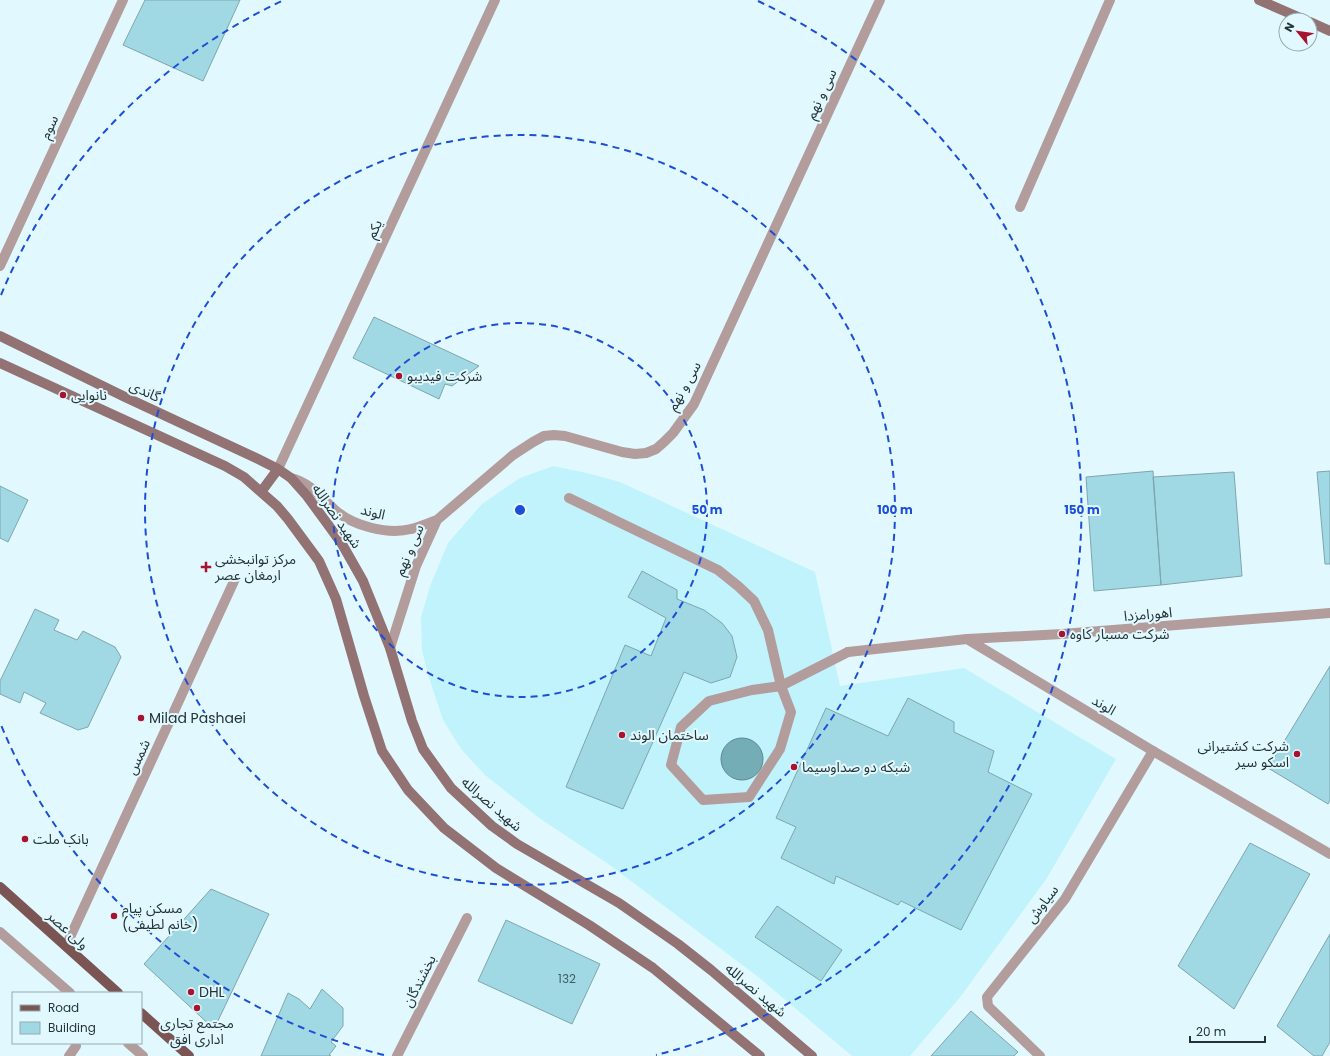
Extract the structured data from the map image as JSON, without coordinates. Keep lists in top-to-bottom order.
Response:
{
  "streets": {
    "main road": ["گاندی", "شهید نصرالله", "ولی عصر"],
    "street": [
      "سی و نهم",
      "سوم",
      "یکم",
      "الوند",
      "اهورامزدا",
      "شمس",
      "سیاوش",
      "بخشندگان"
    ]
  },
  "crossings": [
    ["سی و نهم", "الوند"],
    ["سی و نهم", "شهید نصرالله"],
    ["یکم", "گاندی"],
    ["یکم", "شهید نصرالله"],
    ["گاندی", "شهید نصرالله"],
    ["الوند", "شهید نصرالله"],
    ["الوند", "اهورامزدا"],
    ["الوند", "سیاوش"],
    ["شمس", "ولی عصر"]
  ],
  "places": {
    "other": [
      "شرکت فیدیبو",
      "نانوایی",
      "شرکت مسبار کاوه",
      "Milad Pashaei",
      "ساختمان الوند",
      "شرکت کشتیرانی اسکو سیر",
      "شبکه دو صداوسیما",
      "بانک ملت",
      "مسکن پیام (خانم لطیفی)",
      "DHL",
      "مجتمع تجاری اداری افق"
    ],
    "health": ["مرکز توانبخشی ارمغان عصر"]
  },
  "house_numbers": ["132"],
  "legend": ["Road", "Building"],
  "scale_bar": "20 m",
  "north": "top left",
  "rings": ["50 m", "100 m", "150 m"]
}
